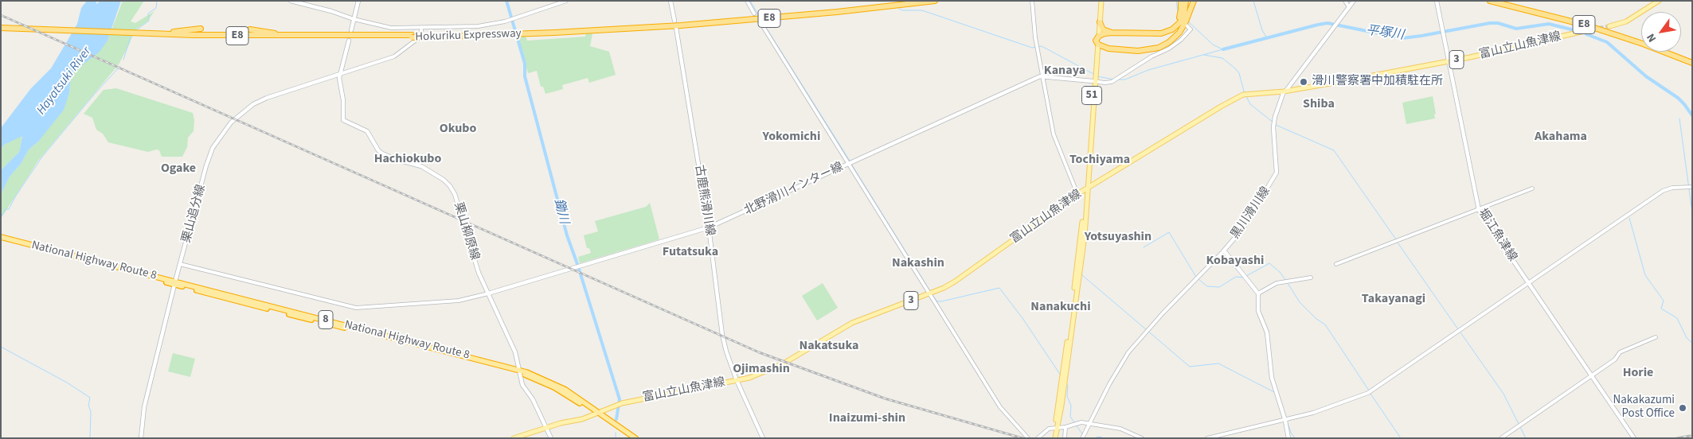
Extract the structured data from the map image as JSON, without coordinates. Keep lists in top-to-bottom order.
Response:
{
  "streets": {
    "highway": [
      "E8",
      "Hokuriku Expressway",
      "National Highway Route 8",
      "8"
    ],
    "main road": [
      "富山立山魚津線",
      "3",
      "51",
      "北野滑川インター線",
      "古鹿熊滑川線",
      "黒川滑川線",
      "栗山追分線",
      "栗山柳原線",
      "堀江魚津線"
    ]
  },
  "crossings": [
    ["富山立山魚津線", "51"],
    ["富山立山魚津線", "古鹿熊滑川線"],
    ["富山立山魚津線", "黒川滑川線"],
    ["富山立山魚津線", "栗山柳原線"],
    ["富山立山魚津線", "堀江魚津線"],
    ["富山立山魚津線", "National Highway Route 8"],
    ["北野滑川インター線", "古鹿熊滑川線"],
    ["北野滑川インター線", "栗山柳原線"],
    ["栗山追分線", "栗山柳原線"],
    ["栗山追分線", "National Highway Route 8"],
    ["栗山柳原線", "National Highway Route 8"]
  ],
  "districts": [
    "Kanaya",
    "Shiba",
    "Okubo",
    "Yokomichi",
    "Akahama",
    "Hachiokubo",
    "Tochiyama",
    "Ogake",
    "Yotsuyashin",
    "Futatsuka",
    "Kobayashi",
    "Nakashin",
    "Takayanagi",
    "Nanakuchi",
    "Nakatsuka",
    "Ojimashin",
    "Horie",
    "Inaizumi-shin"
  ],
  "water": ["平塚川", "Hayatsuki River", "鋤川"],
  "places": ["滑川警察署中加積駐在所", "Nakakazumi Post Office"],
  "north": "bottom left"
}
